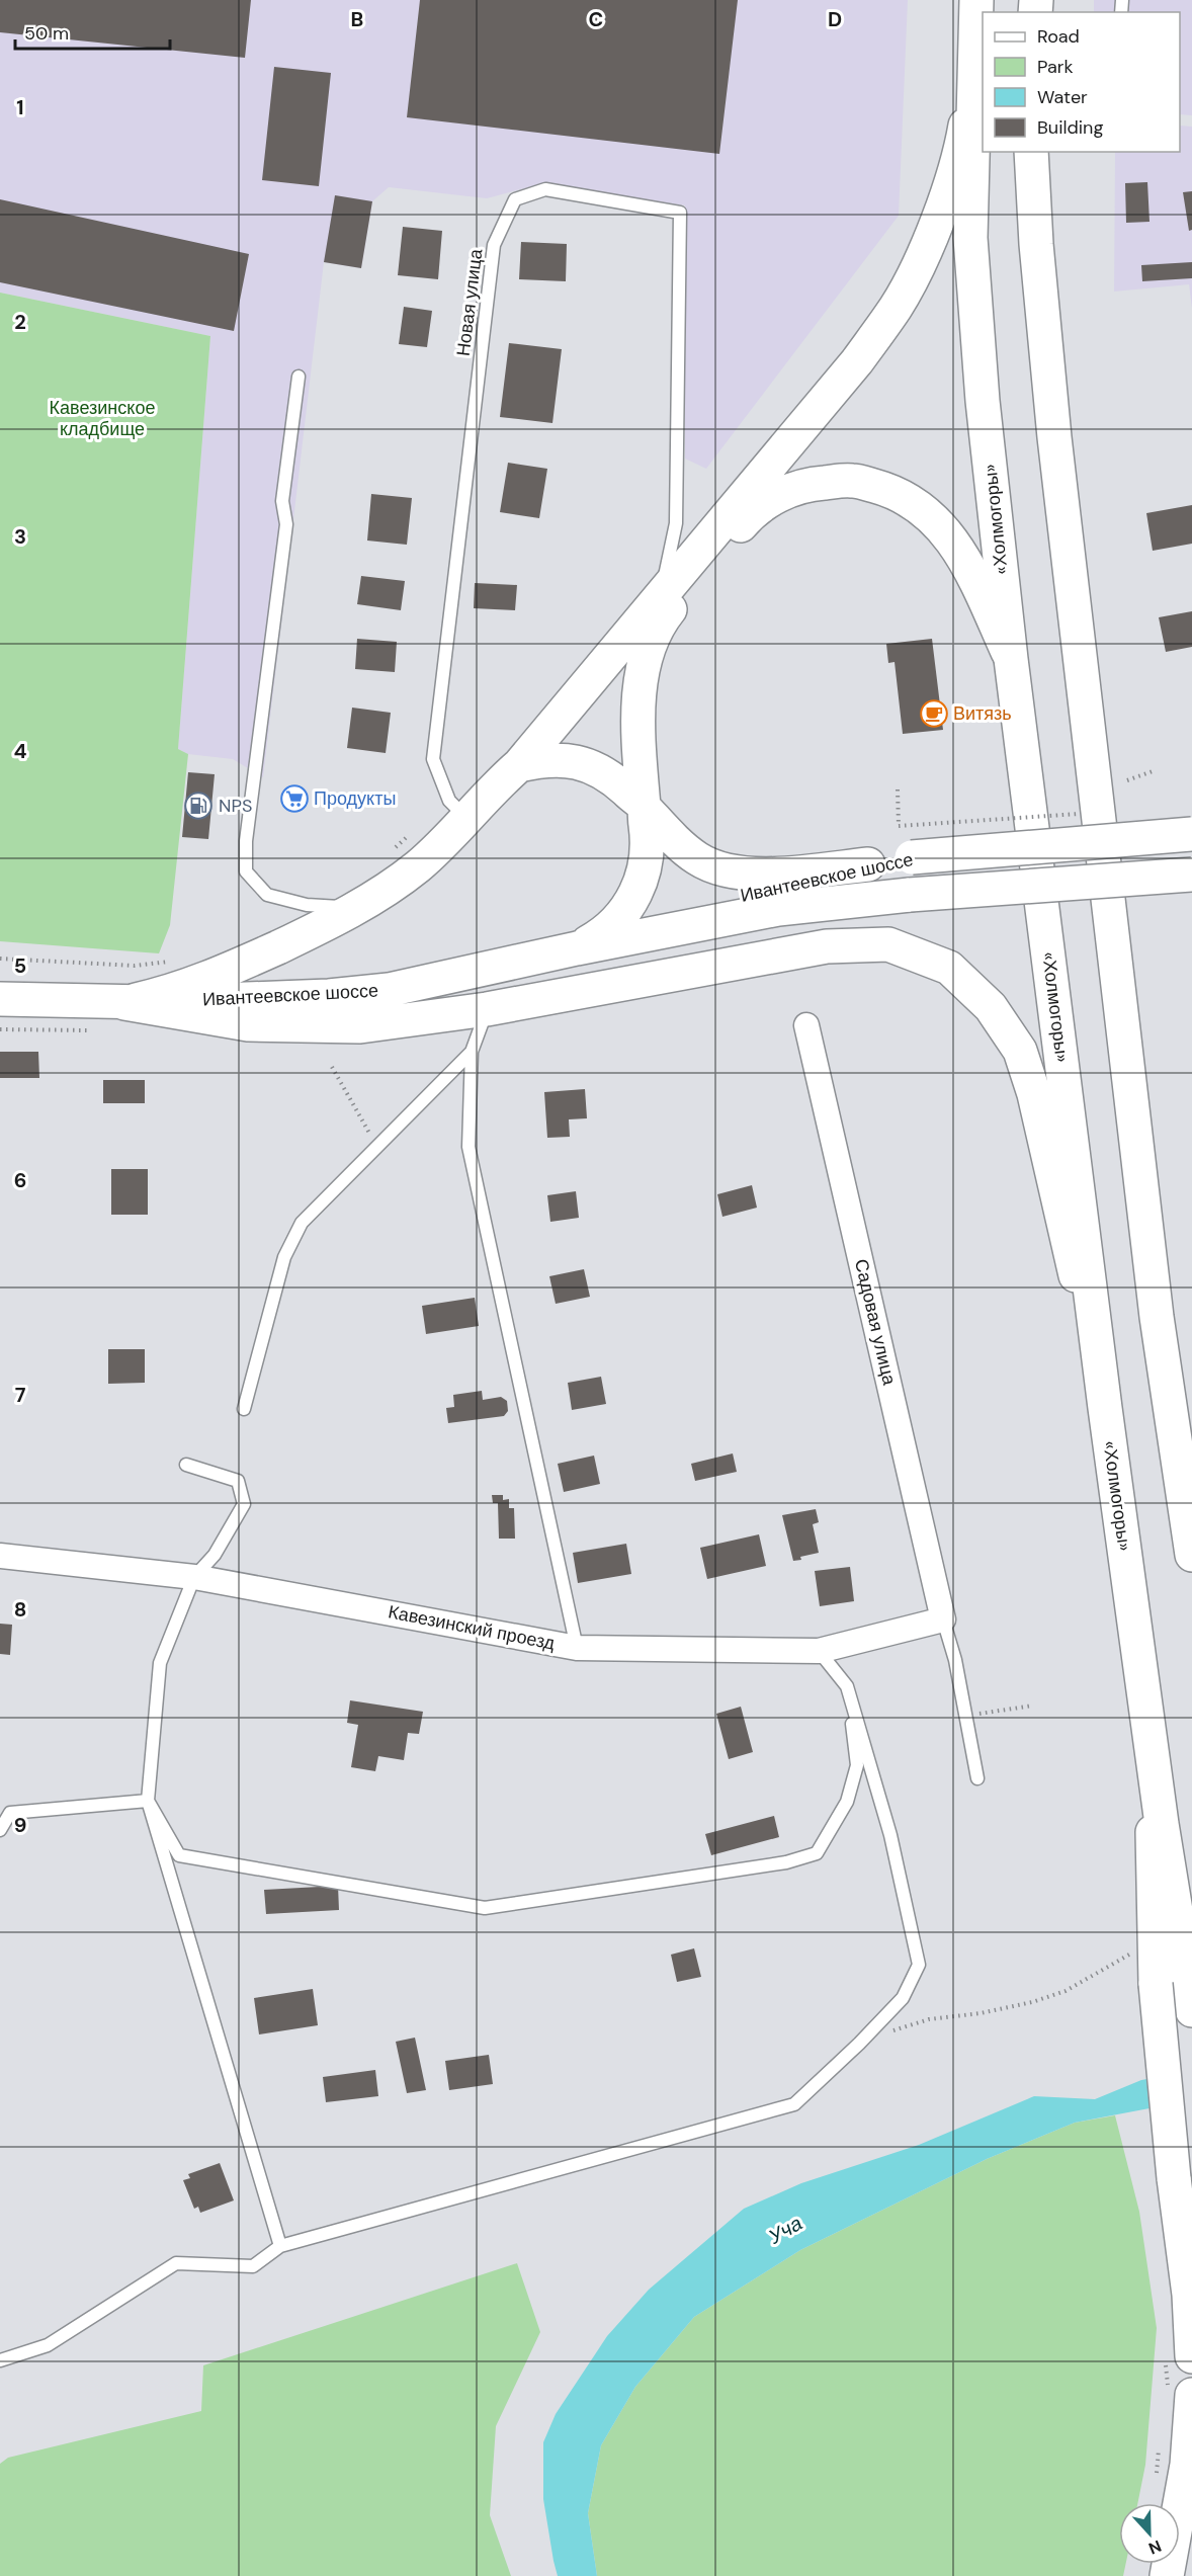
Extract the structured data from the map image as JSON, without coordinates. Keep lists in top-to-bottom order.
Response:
{
  "streets": {
    "main road": ["«Холмогоры»", "Ивантеевское шоссе"],
    "street": ["Садовая улица", "Кавезинский проезд"],
    "lane": ["Новая улица"]
  },
  "crossings": [
    ["Садовая улица", "Кавезинский проезд"]
  ],
  "water": ["Уча"],
  "parks": ["Кавезинское кладбище"],
  "places": {
    "cafe": ["Витязь"],
    "supermarket": ["Продукты"],
    "fuel station": ["NPS"]
  },
  "legend": [
    "Road",
    "Park",
    "Water",
    "Building"
  ],
  "scale_bar": "50 m",
  "north": "bottom",
  "grid": {
    "columns": ["B", "C", "D"],
    "rows": [
      "1",
      "2",
      "3",
      "4",
      "5",
      "6",
      "7",
      "8",
      "9"
    ]
  }
}
